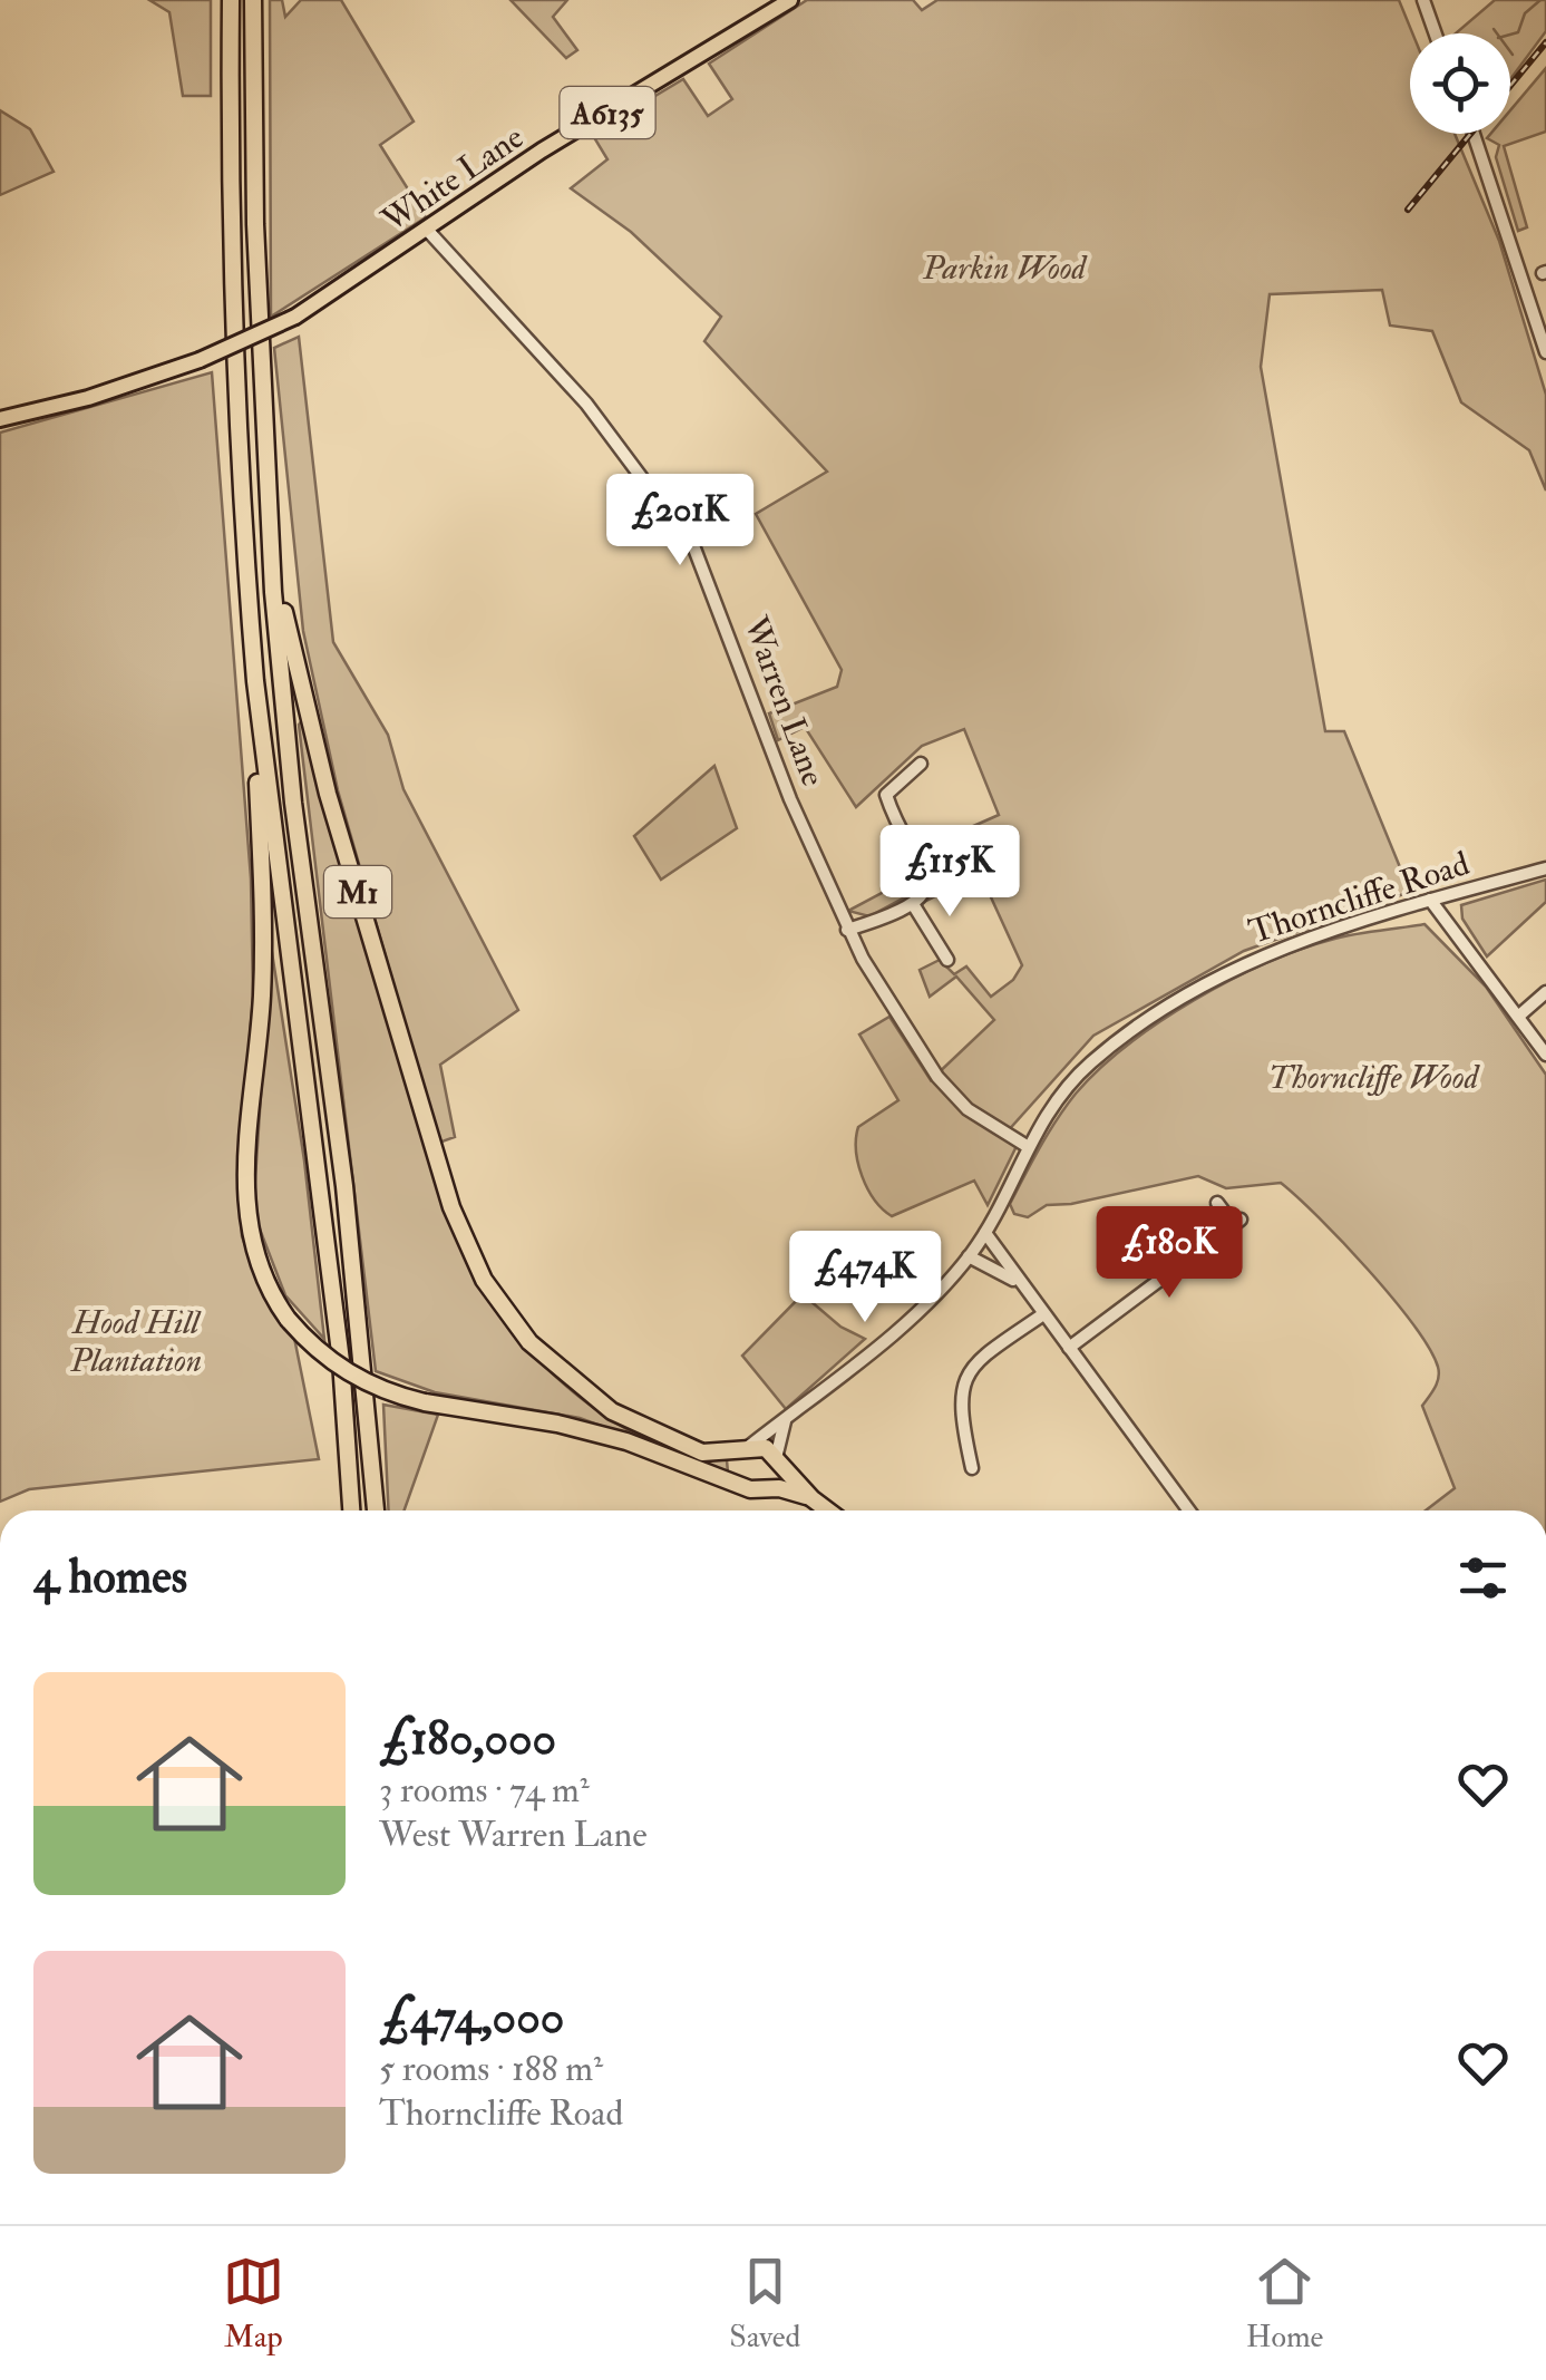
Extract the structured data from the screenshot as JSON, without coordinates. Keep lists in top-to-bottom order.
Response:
{
  "streets": {
    "highway": ["M1"],
    "main road": ["A6135", "White Lane"],
    "street": ["Warren Lane", "Thorncliffe Road"]
  },
  "crossings": [
    ["White Lane", "Warren Lane"],
    ["Warren Lane", "Thorncliffe Road"],
    ["M1", "Thorncliffe Road"]
  ],
  "parks": ["Parkin Wood", "Thorncliffe Wood", "Hood Hill Plantation"],
  "page": {
    "price": [
      "£201K",
      "£115K",
      "£180K",
      "£474K"
    ],
    "heading": "4 homes",
    "list": [
      {
        "name": "£180,000",
        "note": "3 rooms · 74 m² · West Warren Lane"
      },
      {
        "name": "£474,000",
        "note": "5 rooms · 188 m² · Thorncliffe Road"
      }
    ],
    "tabs": ["Map", "Saved", "Home"]
  }
}
